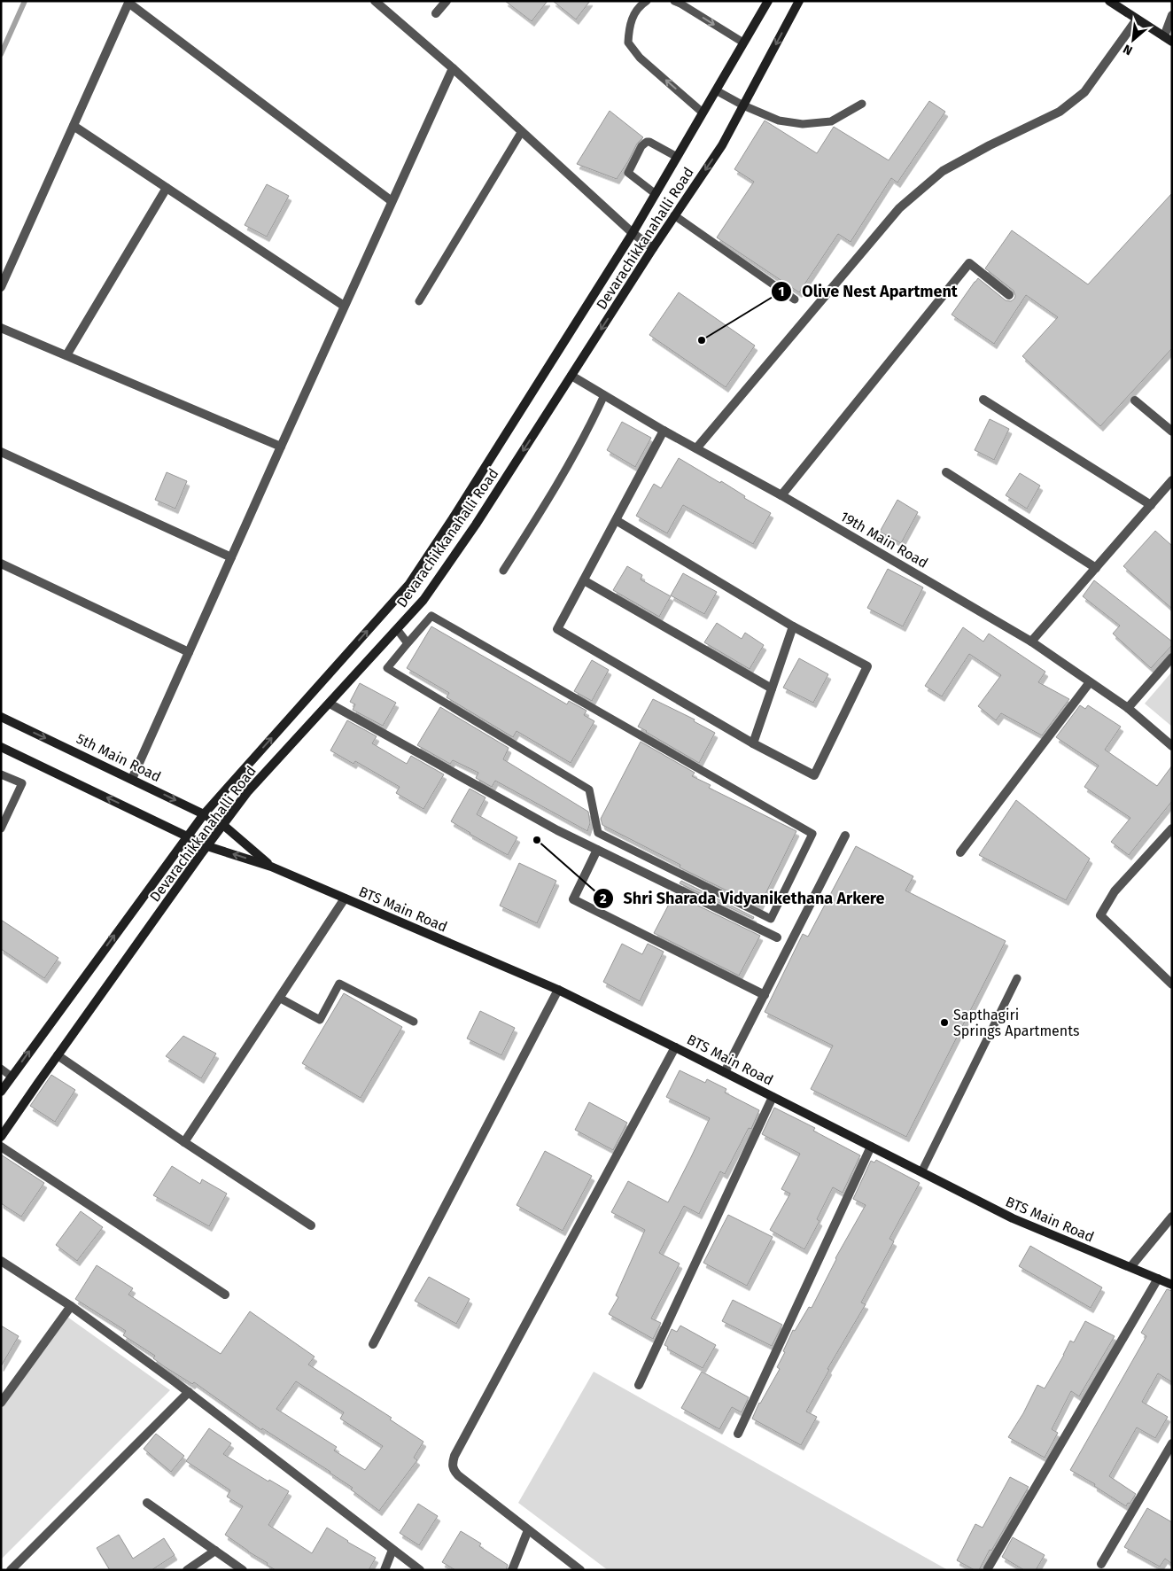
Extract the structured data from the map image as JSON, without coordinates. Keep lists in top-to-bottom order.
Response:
{
  "streets": {
    "main road": ["Devarachikkanahalli Road", "5th Main Road", "BTS Main Road"],
    "street": ["19th Main Road"]
  },
  "crossings": [
    ["Devarachikkanahalli Road", "19th Main Road"],
    ["Devarachikkanahalli Road", "5th Main Road"],
    ["Devarachikkanahalli Road", "BTS Main Road"],
    ["5th Main Road", "BTS Main Road"]
  ],
  "places": ["Olive Nest Apartment", "Shri Sharada Vidyanikethana Arkere", "Sapthagiri Springs Apartments"],
  "north": "bottom left"
}
